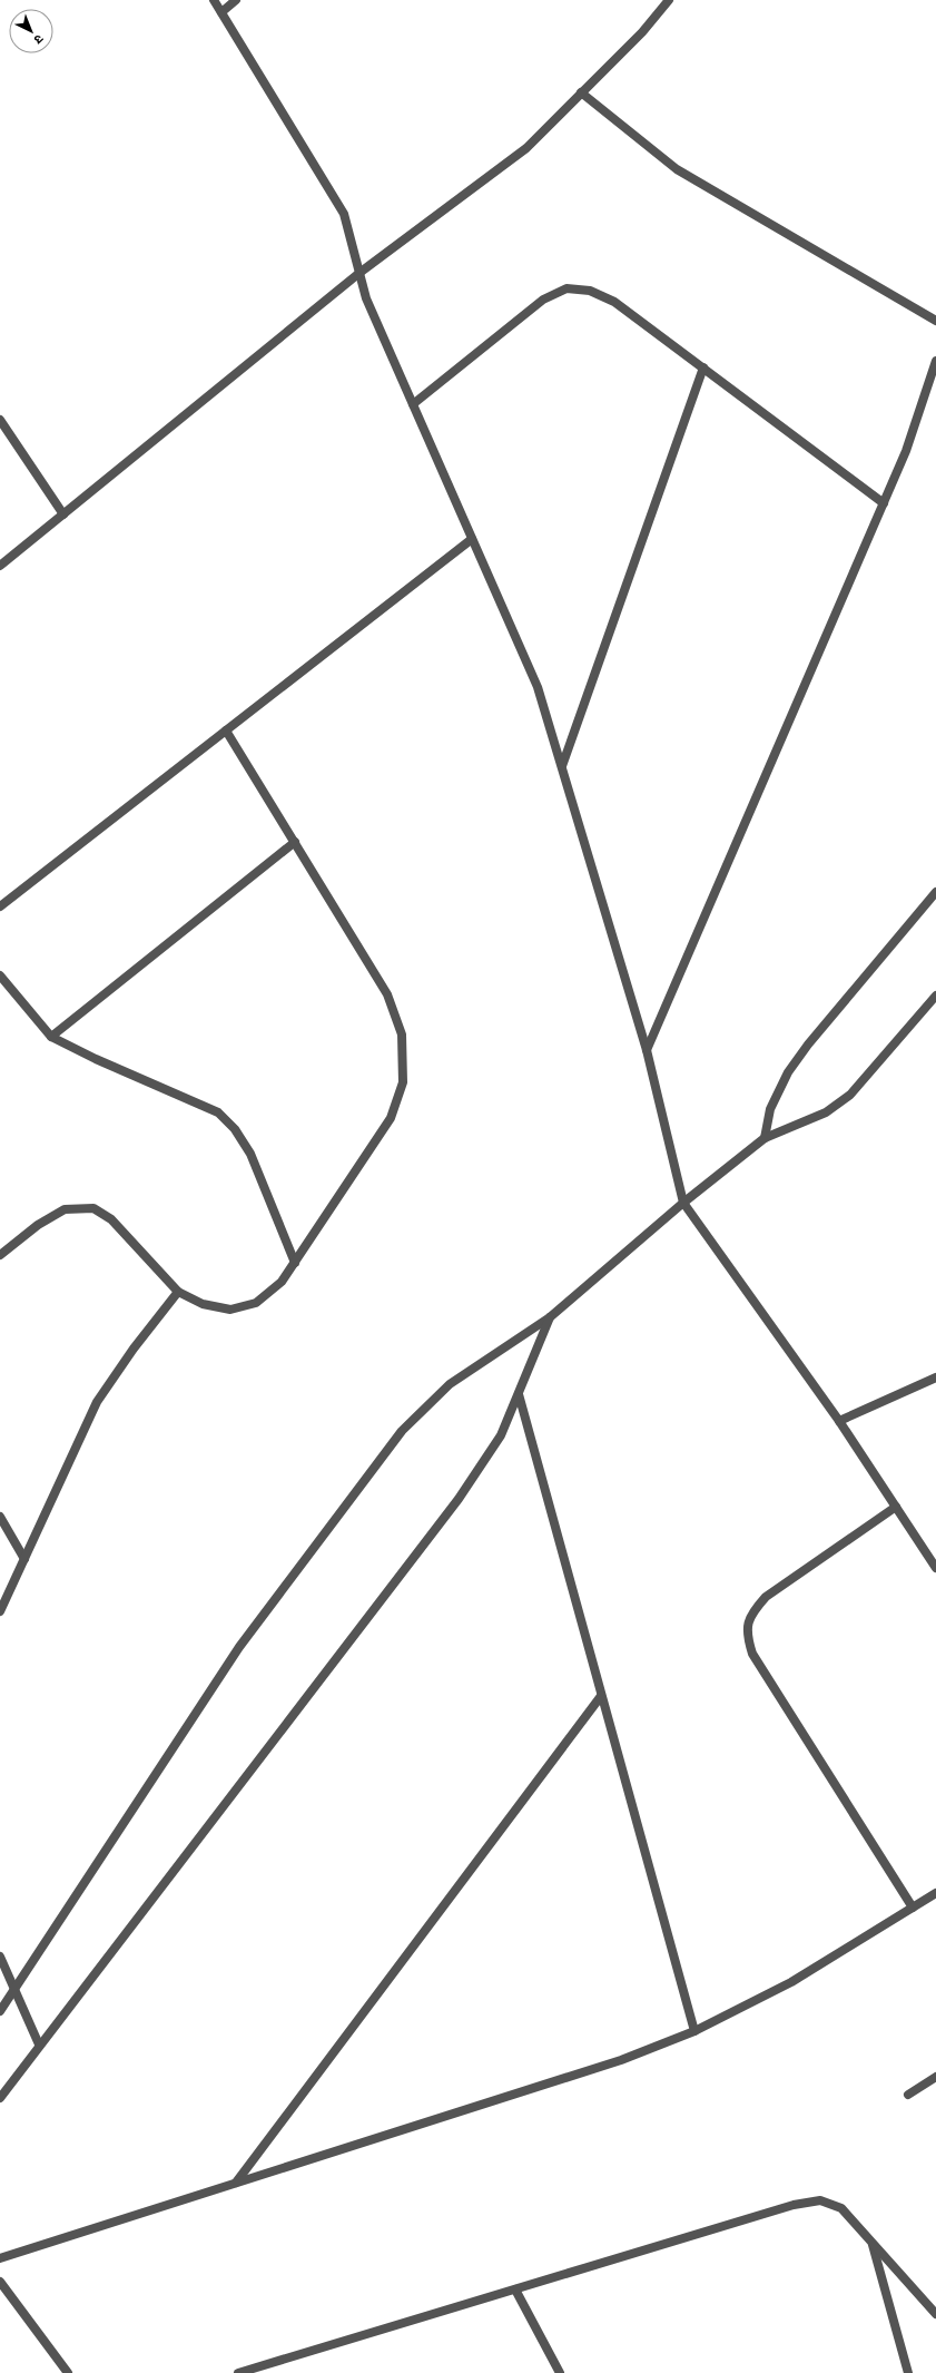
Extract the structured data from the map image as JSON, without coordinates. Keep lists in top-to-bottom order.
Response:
{
  "north": "bottom right"
}
